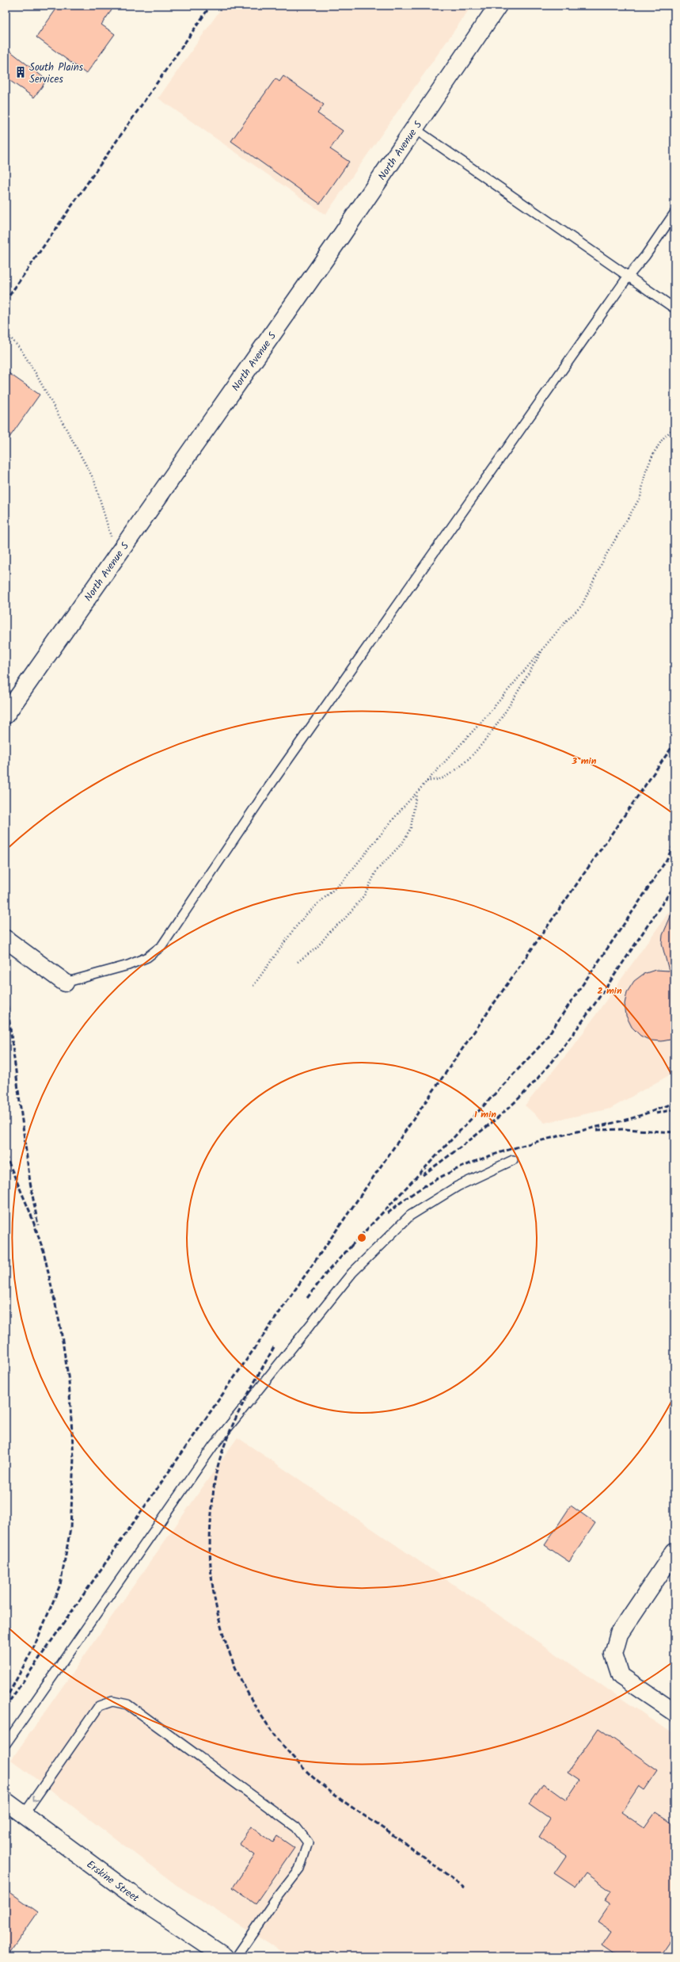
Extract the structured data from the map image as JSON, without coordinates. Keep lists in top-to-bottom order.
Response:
{
  "streets": {
    "street": ["North Avenue S", "Erskine Street"]
  },
  "places": {
    "building": ["South Plains Services"]
  },
  "rings": ["3 min", "2 min", "1 min"]
}
